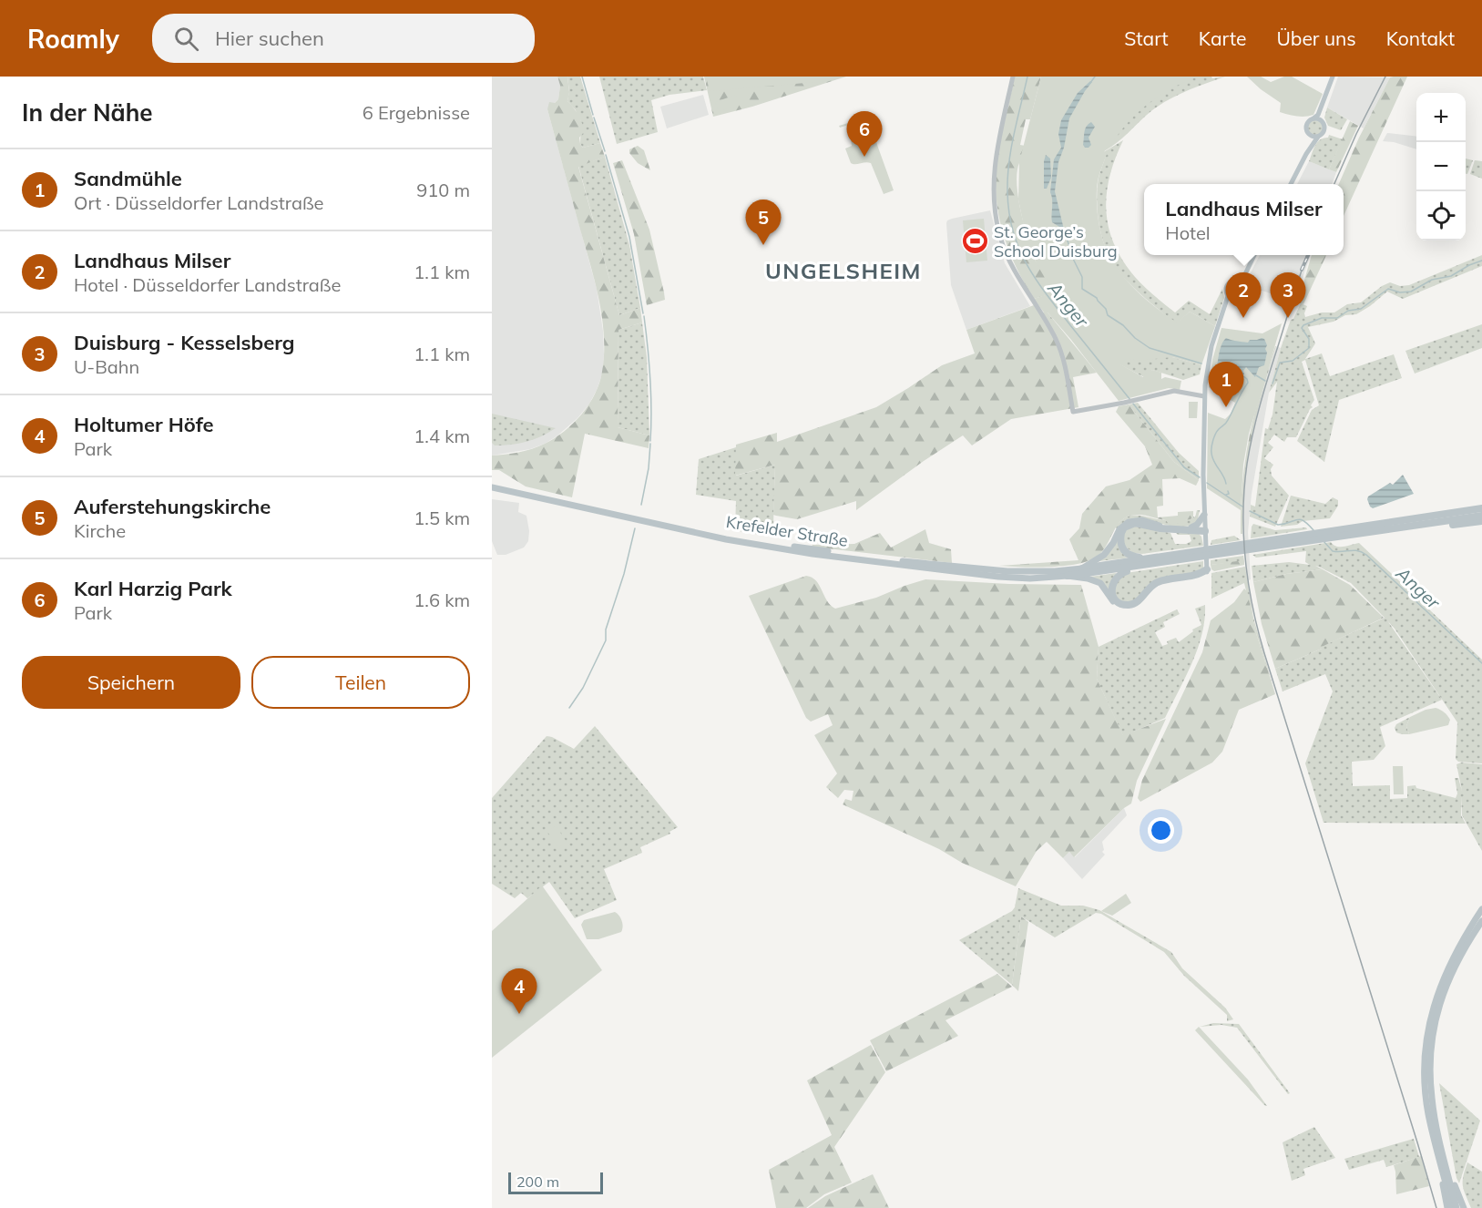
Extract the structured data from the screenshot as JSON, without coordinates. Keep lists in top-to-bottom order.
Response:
{
  "streets": {
    "highway": ["Krefelder Straße"]
  },
  "districts": ["UNGELSHEIM"],
  "water": ["Anger"],
  "places": {
    "sports": ["St. George’s School Duisburg"]
  },
  "scale_bar": "200 m",
  "page": {
    "header": "Roamly",
    "search": "Hier suchen",
    "nav": [
      "Start",
      "Karte",
      "Über uns",
      "Kontakt"
    ],
    "heading": ["In der Nähe", "6 Ergebnisse"],
    "map_buttons": ["+", "−"],
    "pins": [
      "6",
      "5",
      "2",
      "3",
      "1",
      "4"
    ],
    "list": [
      {
        "mark": "1",
        "name": "Sandmühle",
        "note": "Ort · Düsseldorfer Landstraße",
        "value": "910 m"
      },
      {
        "mark": "2",
        "name": "Landhaus Milser",
        "note": "Hotel · Düsseldorfer Landstraße",
        "value": "1.1 km"
      },
      {
        "mark": "3",
        "name": "Duisburg - Kesselsberg",
        "note": "U-Bahn",
        "value": "1.1 km"
      },
      {
        "mark": "4",
        "name": "Holtumer Höfe",
        "note": "Park",
        "value": "1.4 km"
      },
      {
        "mark": "5",
        "name": "Auferstehungskirche",
        "note": "Kirche",
        "value": "1.5 km"
      },
      {
        "mark": "6",
        "name": "Karl Harzig Park",
        "note": "Park",
        "value": "1.6 km"
      }
    ],
    "popup": ["Landhaus Milser", "Hotel"],
    "buttons": ["Speichern", "Teilen"],
    "scale": "200 m"
  }
}
